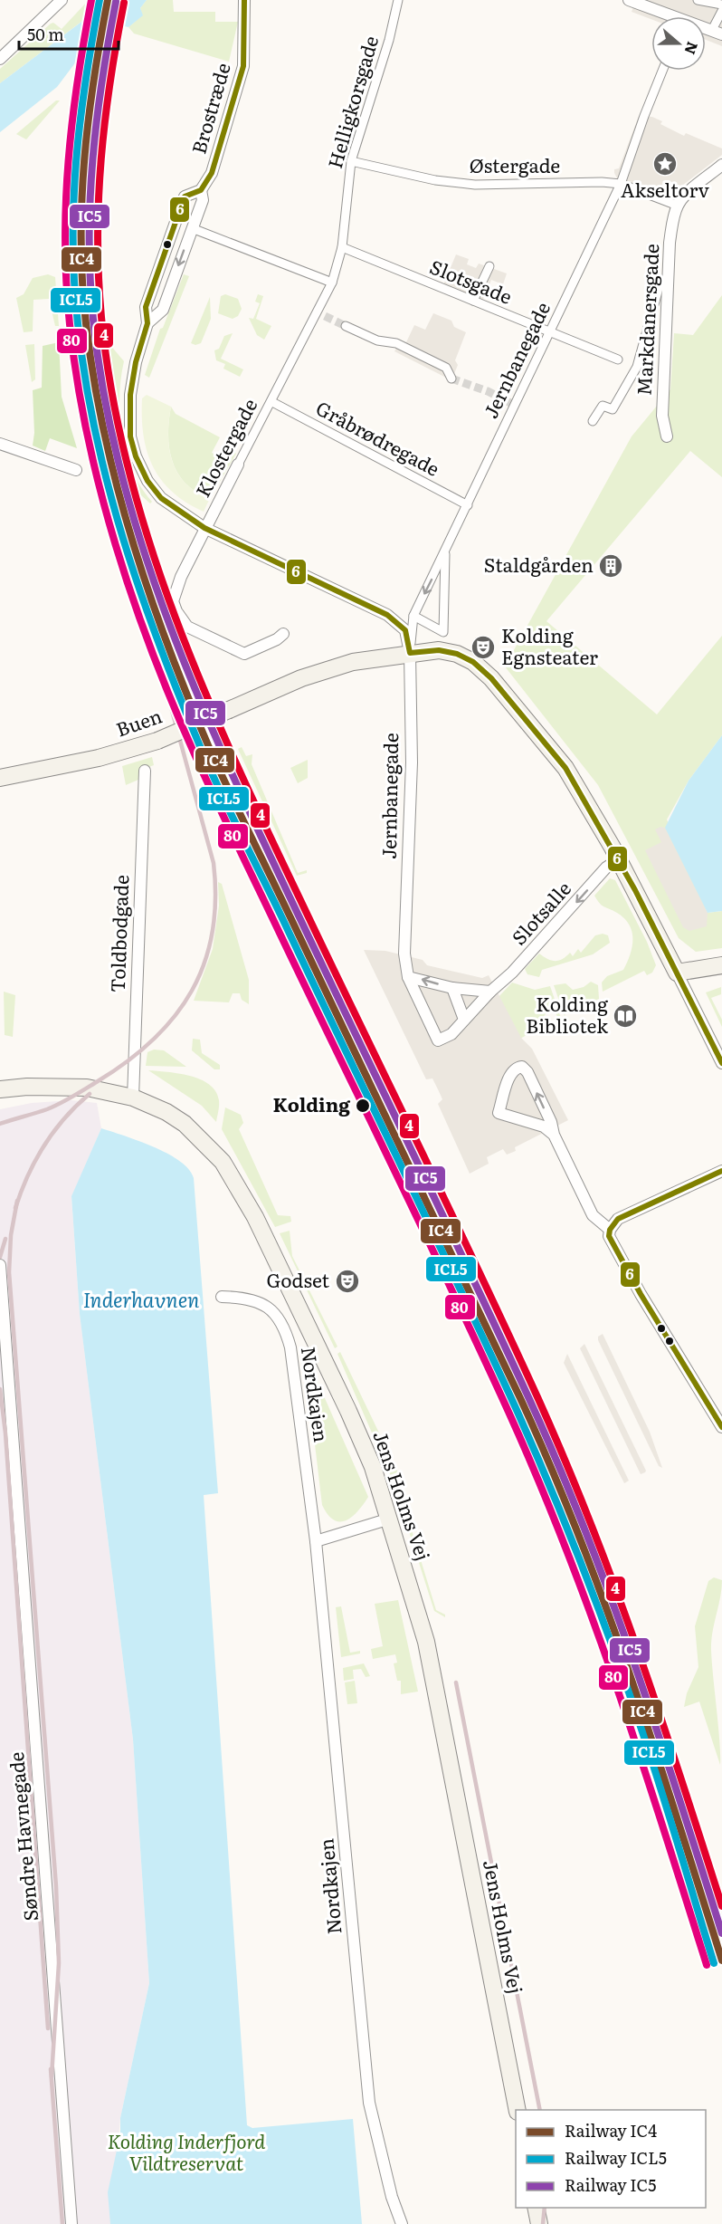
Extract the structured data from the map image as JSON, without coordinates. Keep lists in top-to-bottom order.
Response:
{
  "streets": {
    "main road": ["Buen", "Jens Holms Vej"],
    "street": [
      "Helligkorsgade",
      "Brostræde",
      "Østergade",
      "Slotsgade",
      "Markdanersgade",
      "Jernbanegade",
      "Gråbrødregade",
      "Klostergade",
      "Slotsalle",
      "Toldbodgade",
      "Nordkajen",
      "Søndre Havnegade"
    ]
  },
  "crossings": [
    ["Helligkorsgade", "Østergade"],
    ["Helligkorsgade", "Slotsgade"],
    ["Helligkorsgade", "Klostergade"],
    ["Brostræde", "Jernbanegade"],
    ["Brostræde", "Klostergade"],
    ["Brostræde", "Buen"],
    ["Østergade", "Markdanersgade"],
    ["Østergade", "Jernbanegade"],
    ["Slotsgade", "Jernbanegade"],
    ["Slotsgade", "Klostergade"],
    ["Jernbanegade", "Gråbrødregade"],
    ["Jernbanegade", "Buen"],
    ["Jernbanegade", "Slotsalle"],
    ["Gråbrødregade", "Klostergade"],
    ["Buen", "Slotsalle"],
    ["Toldbodgade", "Jens Holms Vej"]
  ],
  "one_way": ["Slotsalle"],
  "water": ["Inderhavnen"],
  "parks": ["Kolding Inderfjord Vildtreservat"],
  "places": {
    "place": ["Akseltorv"],
    "building": ["Staldgården"],
    "theatre": ["Kolding Egnsteater", "Godset"],
    "library": ["Kolding Bibliotek"],
    "other": ["Kolding"]
  },
  "lines": [
    "rail line IC4",
    "rail line ICL5",
    "transit line 80",
    "transit line 6",
    "rail line IC5",
    "transit line 4"
  ],
  "legend": ["Railway IC4", "Railway ICL5", "Railway IC5"],
  "scale_bar": "50 m",
  "north": "right"
}
